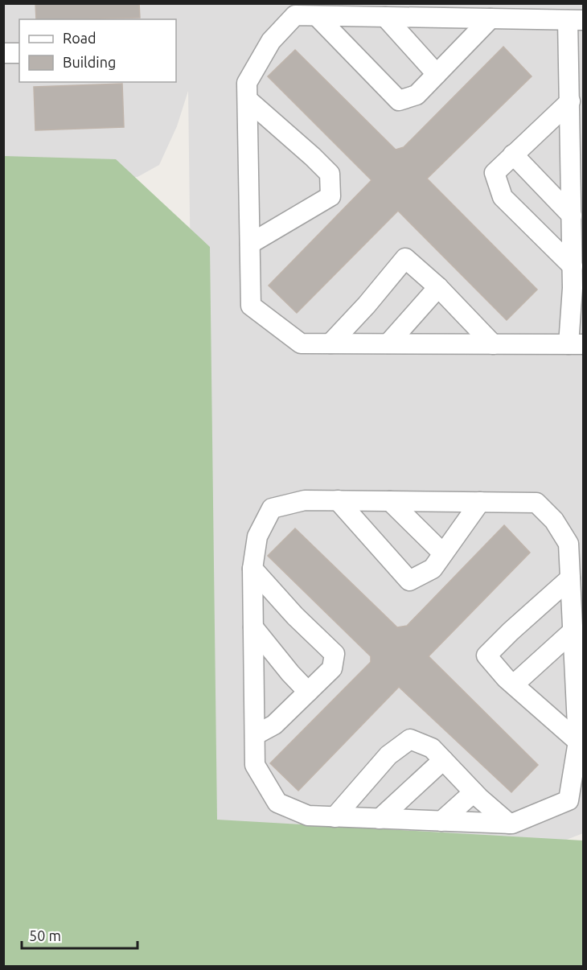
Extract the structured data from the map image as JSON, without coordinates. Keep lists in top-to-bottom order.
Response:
{
  "legend": ["Road", "Building"],
  "scale_bar": "50 m"
}
